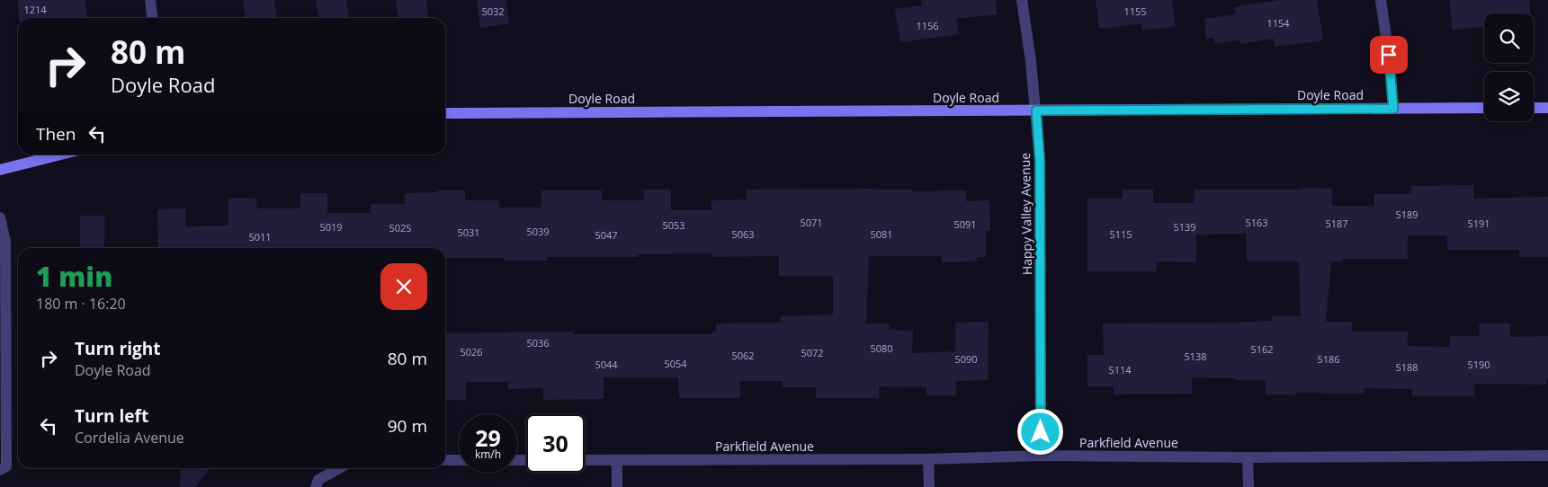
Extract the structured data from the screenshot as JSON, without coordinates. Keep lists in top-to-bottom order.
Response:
{
  "streets": {
    "main road": ["Doyle Road"],
    "street": ["Happy Valley Avenue", "Parkfield Avenue"]
  },
  "crossings": [
    ["Doyle Road", "Happy Valley Avenue"],
    ["Happy Valley Avenue", "Parkfield Avenue"]
  ],
  "house_numbers": [
    "1214",
    "5032",
    "1155",
    "1154",
    "1156",
    "5189",
    "5071",
    "5163",
    "5187",
    "5191",
    "5091",
    "5053",
    "5019",
    "5139",
    "5025",
    "5039",
    "5031",
    "5063",
    "5081",
    "5115",
    "5047",
    "5011",
    "5036",
    "5080",
    "5162",
    "5026",
    "5072",
    "5062",
    "5138",
    "5090",
    "5186",
    "5054",
    "5044",
    "5190",
    "5188",
    "5114"
  ],
  "page": {
    "turn": ["80 m", "Doyle Road"],
    "then": "Then",
    "heading": ["1 min", "180 m · 16:20"],
    "list": [
      {
        "name": "Turn right",
        "note": "Doyle Road",
        "value": "80 m"
      },
      {
        "name": "Turn left",
        "note": "Cordelia Avenue",
        "value": "90 m"
      }
    ],
    "speed": "29 km/h",
    "limit": "30"
  }
}
